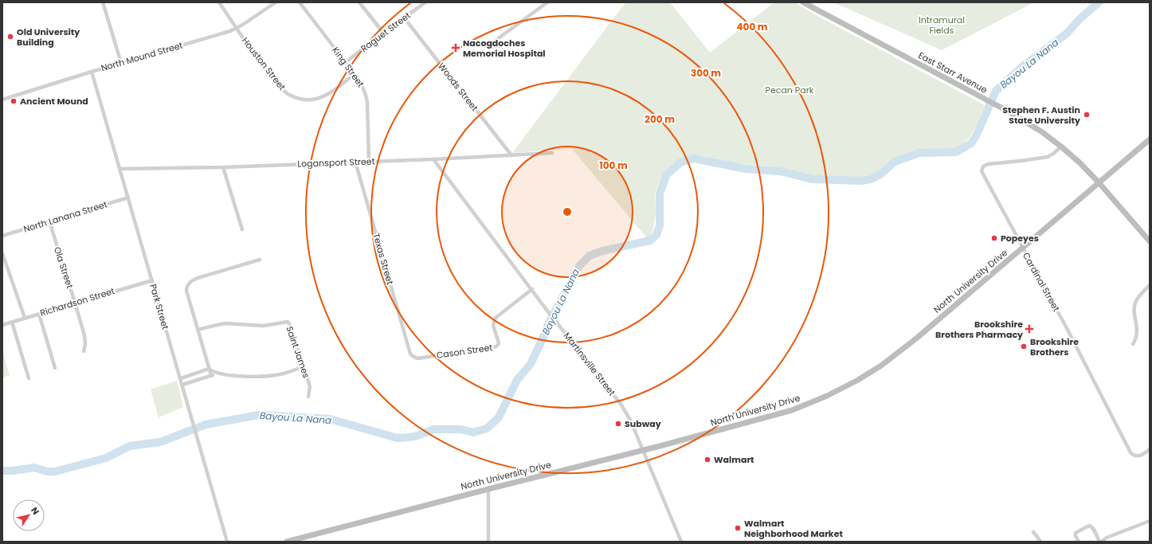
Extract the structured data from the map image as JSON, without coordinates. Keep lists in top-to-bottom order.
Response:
{
  "streets": {
    "main road": ["East Starr Avenue", "North University Drive"],
    "street": [
      "Raguet Street",
      "North Mound Street",
      "Houston Street",
      "King Street",
      "Woods Street",
      "Logansport Street",
      "North Lanana Street",
      "Texas Street",
      "Ola Street",
      "Cardinal Street",
      "Richardson Street",
      "Park Street",
      "Cason Street",
      "Saint James",
      "Martinsville Street"
    ]
  },
  "crossings": [
    ["Raguet Street", "King Street"],
    ["Raguet Street", "Woods Street"],
    ["North Mound Street", "Houston Street"],
    ["North Mound Street", "Park Street"],
    ["Houston Street", "King Street"],
    ["King Street", "Logansport Street"],
    ["East Starr Avenue", "North University Drive"],
    ["East Starr Avenue", "Cardinal Street"],
    ["Woods Street", "Logansport Street"],
    ["Logansport Street", "Texas Street"],
    ["Logansport Street", "Park Street"],
    ["Logansport Street", "Martinsville Street"],
    ["North Lanana Street", "Ola Street"],
    ["North Lanana Street", "Park Street"],
    ["Texas Street", "Cason Street"],
    ["Ola Street", "Richardson Street"],
    ["North University Drive", "Cardinal Street"],
    ["North University Drive", "Martinsville Street"],
    ["Richardson Street", "Park Street"],
    ["Cason Street", "Martinsville Street"]
  ],
  "water": ["Bayou La Nana"],
  "parks": ["Intramural Fields", "Pecan Park"],
  "places": {
    "other": [
      "Old University Building",
      "Ancient Mound",
      "Stephen F. Austin State University",
      "Popeyes",
      "Brookshire Brothers",
      "Subway",
      "Walmart",
      "Walmart Neighborhood Market"
    ],
    "health": ["Nacogdoches Memorial Hospital", "Brookshire Brothers Pharmacy"]
  },
  "north": "top right",
  "rings": [
    "400 m",
    "300 m",
    "200 m",
    "100 m"
  ]
}
